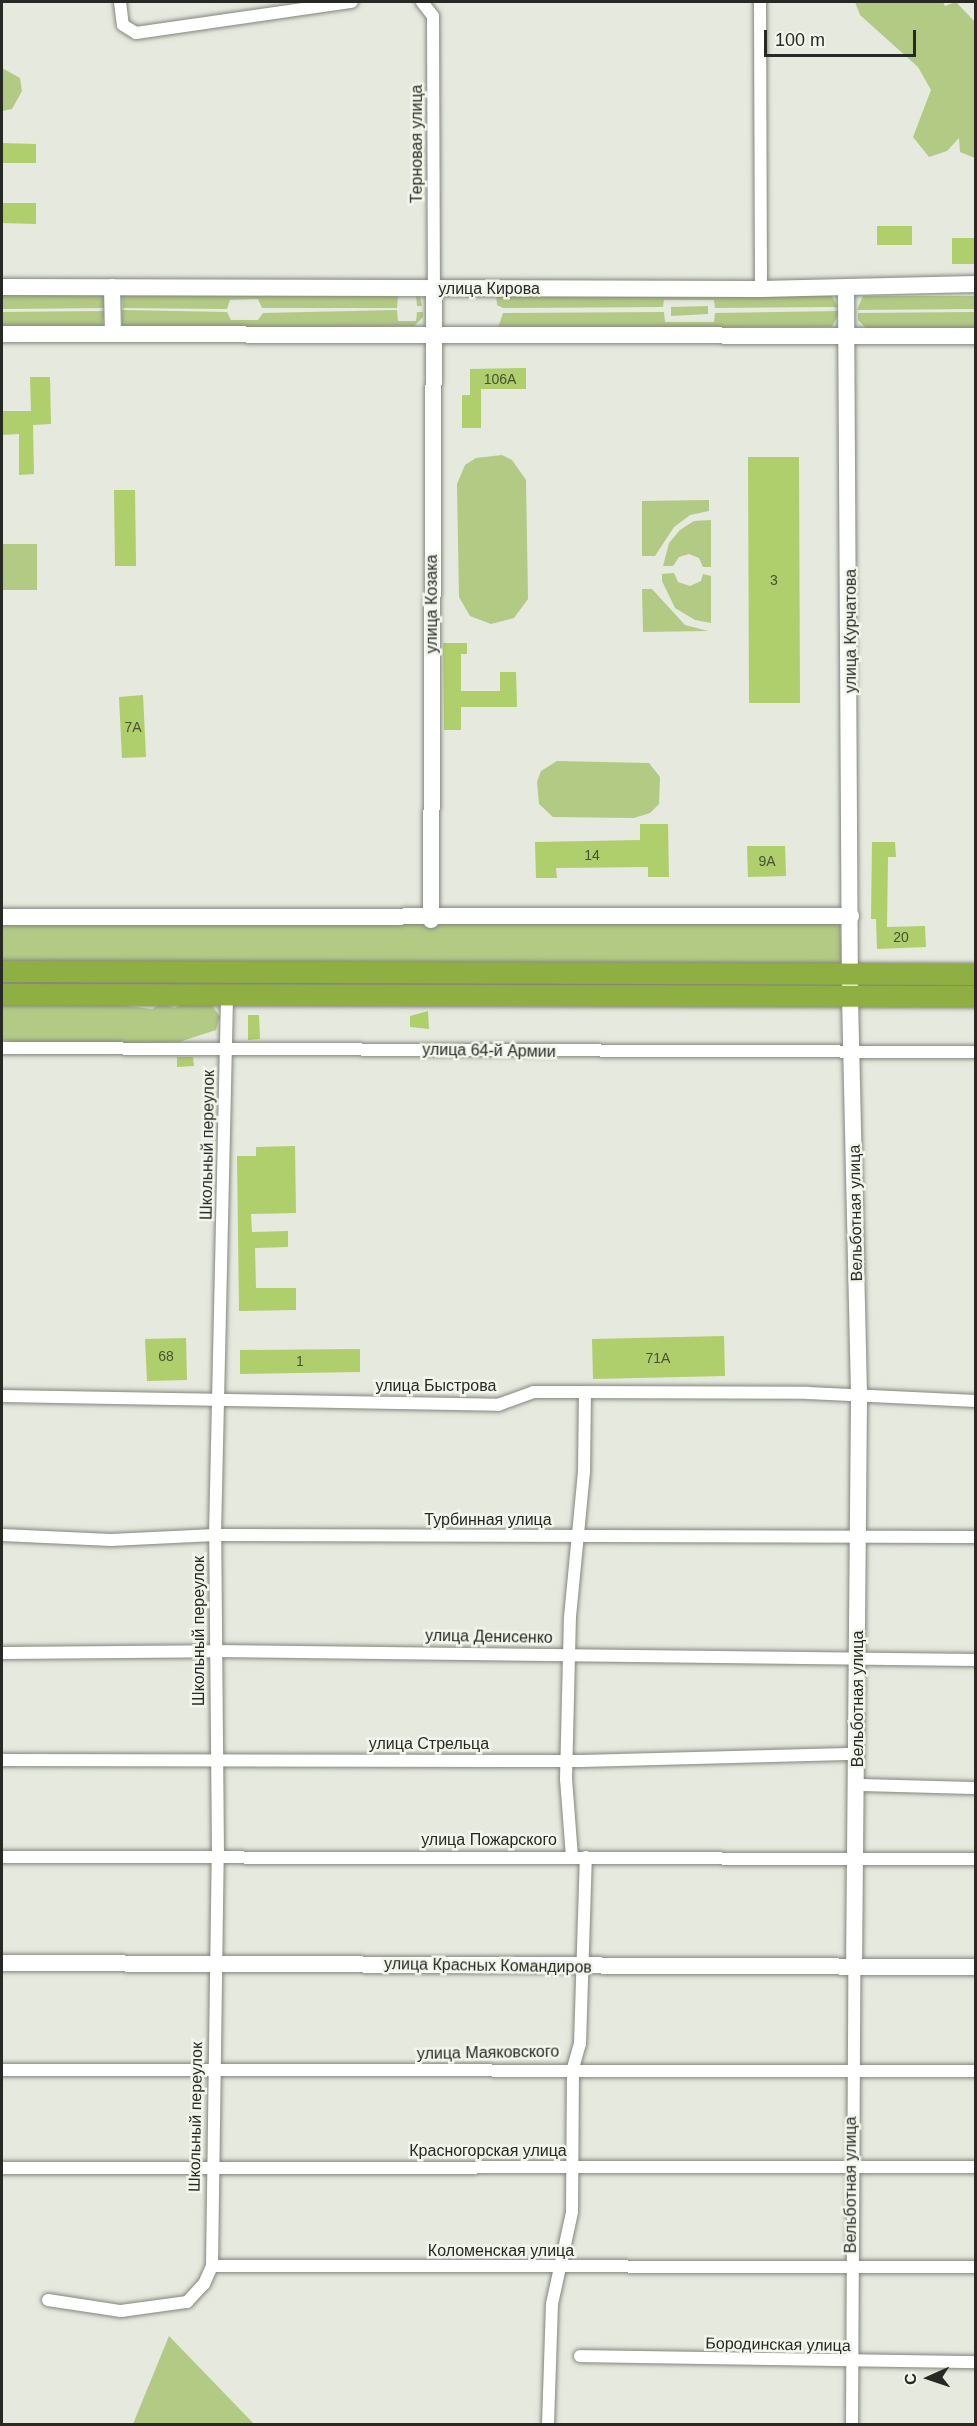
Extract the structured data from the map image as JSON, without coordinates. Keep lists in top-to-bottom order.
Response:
{
  "streets": {
    "street": [
      "Терновая улица",
      "улица Кирова",
      "улица Козака",
      "улица Курчатова",
      "улица 64-й Армии",
      "Школьный переулок",
      "Вельботная улица",
      "улица Быстрова",
      "Турбинная улица",
      "улица Денисенко",
      "улица Стрельца",
      "улица Пожарского",
      "улица Красных Командиров",
      "улица Маяковского",
      "Красногорская улица",
      "Коломенская улица",
      "Бородинская улица"
    ]
  },
  "crossings": [
    ["Терновая улица", "улица Кирова"],
    ["Терновая улица", "улица Козака"],
    ["улица Кирова", "улица Козака"],
    ["улица Кирова", "улица Курчатова"],
    ["улица Курчатова", "Вельботная улица"],
    ["улица 64-й Армии", "Школьный переулок"],
    ["улица 64-й Армии", "Вельботная улица"],
    ["Школьный переулок", "улица Быстрова"],
    ["Школьный переулок", "Турбинная улица"],
    ["Школьный переулок", "улица Денисенко"],
    ["Школьный переулок", "улица Стрельца"],
    ["Школьный переулок", "улица Пожарского"],
    ["Школьный переулок", "улица Красных Командиров"],
    ["Школьный переулок", "улица Маяковского"],
    ["Школьный переулок", "Красногорская улица"],
    ["Школьный переулок", "Коломенская улица"],
    ["Вельботная улица", "улица Быстрова"],
    ["Вельботная улица", "Турбинная улица"],
    ["Вельботная улица", "улица Денисенко"],
    ["Вельботная улица", "улица Стрельца"],
    ["Вельботная улица", "улица Пожарского"],
    ["Вельботная улица", "улица Красных Командиров"],
    ["Вельботная улица", "улица Маяковского"],
    ["Вельботная улица", "Красногорская улица"],
    ["Вельботная улица", "Коломенская улица"],
    ["Вельботная улица", "Бородинская улица"]
  ],
  "house_numbers": [
    "106А",
    "3",
    "7А",
    "14",
    "9А",
    "20",
    "68",
    "71А",
    "1"
  ],
  "scale_bar": "100 m",
  "north": "left"
}
